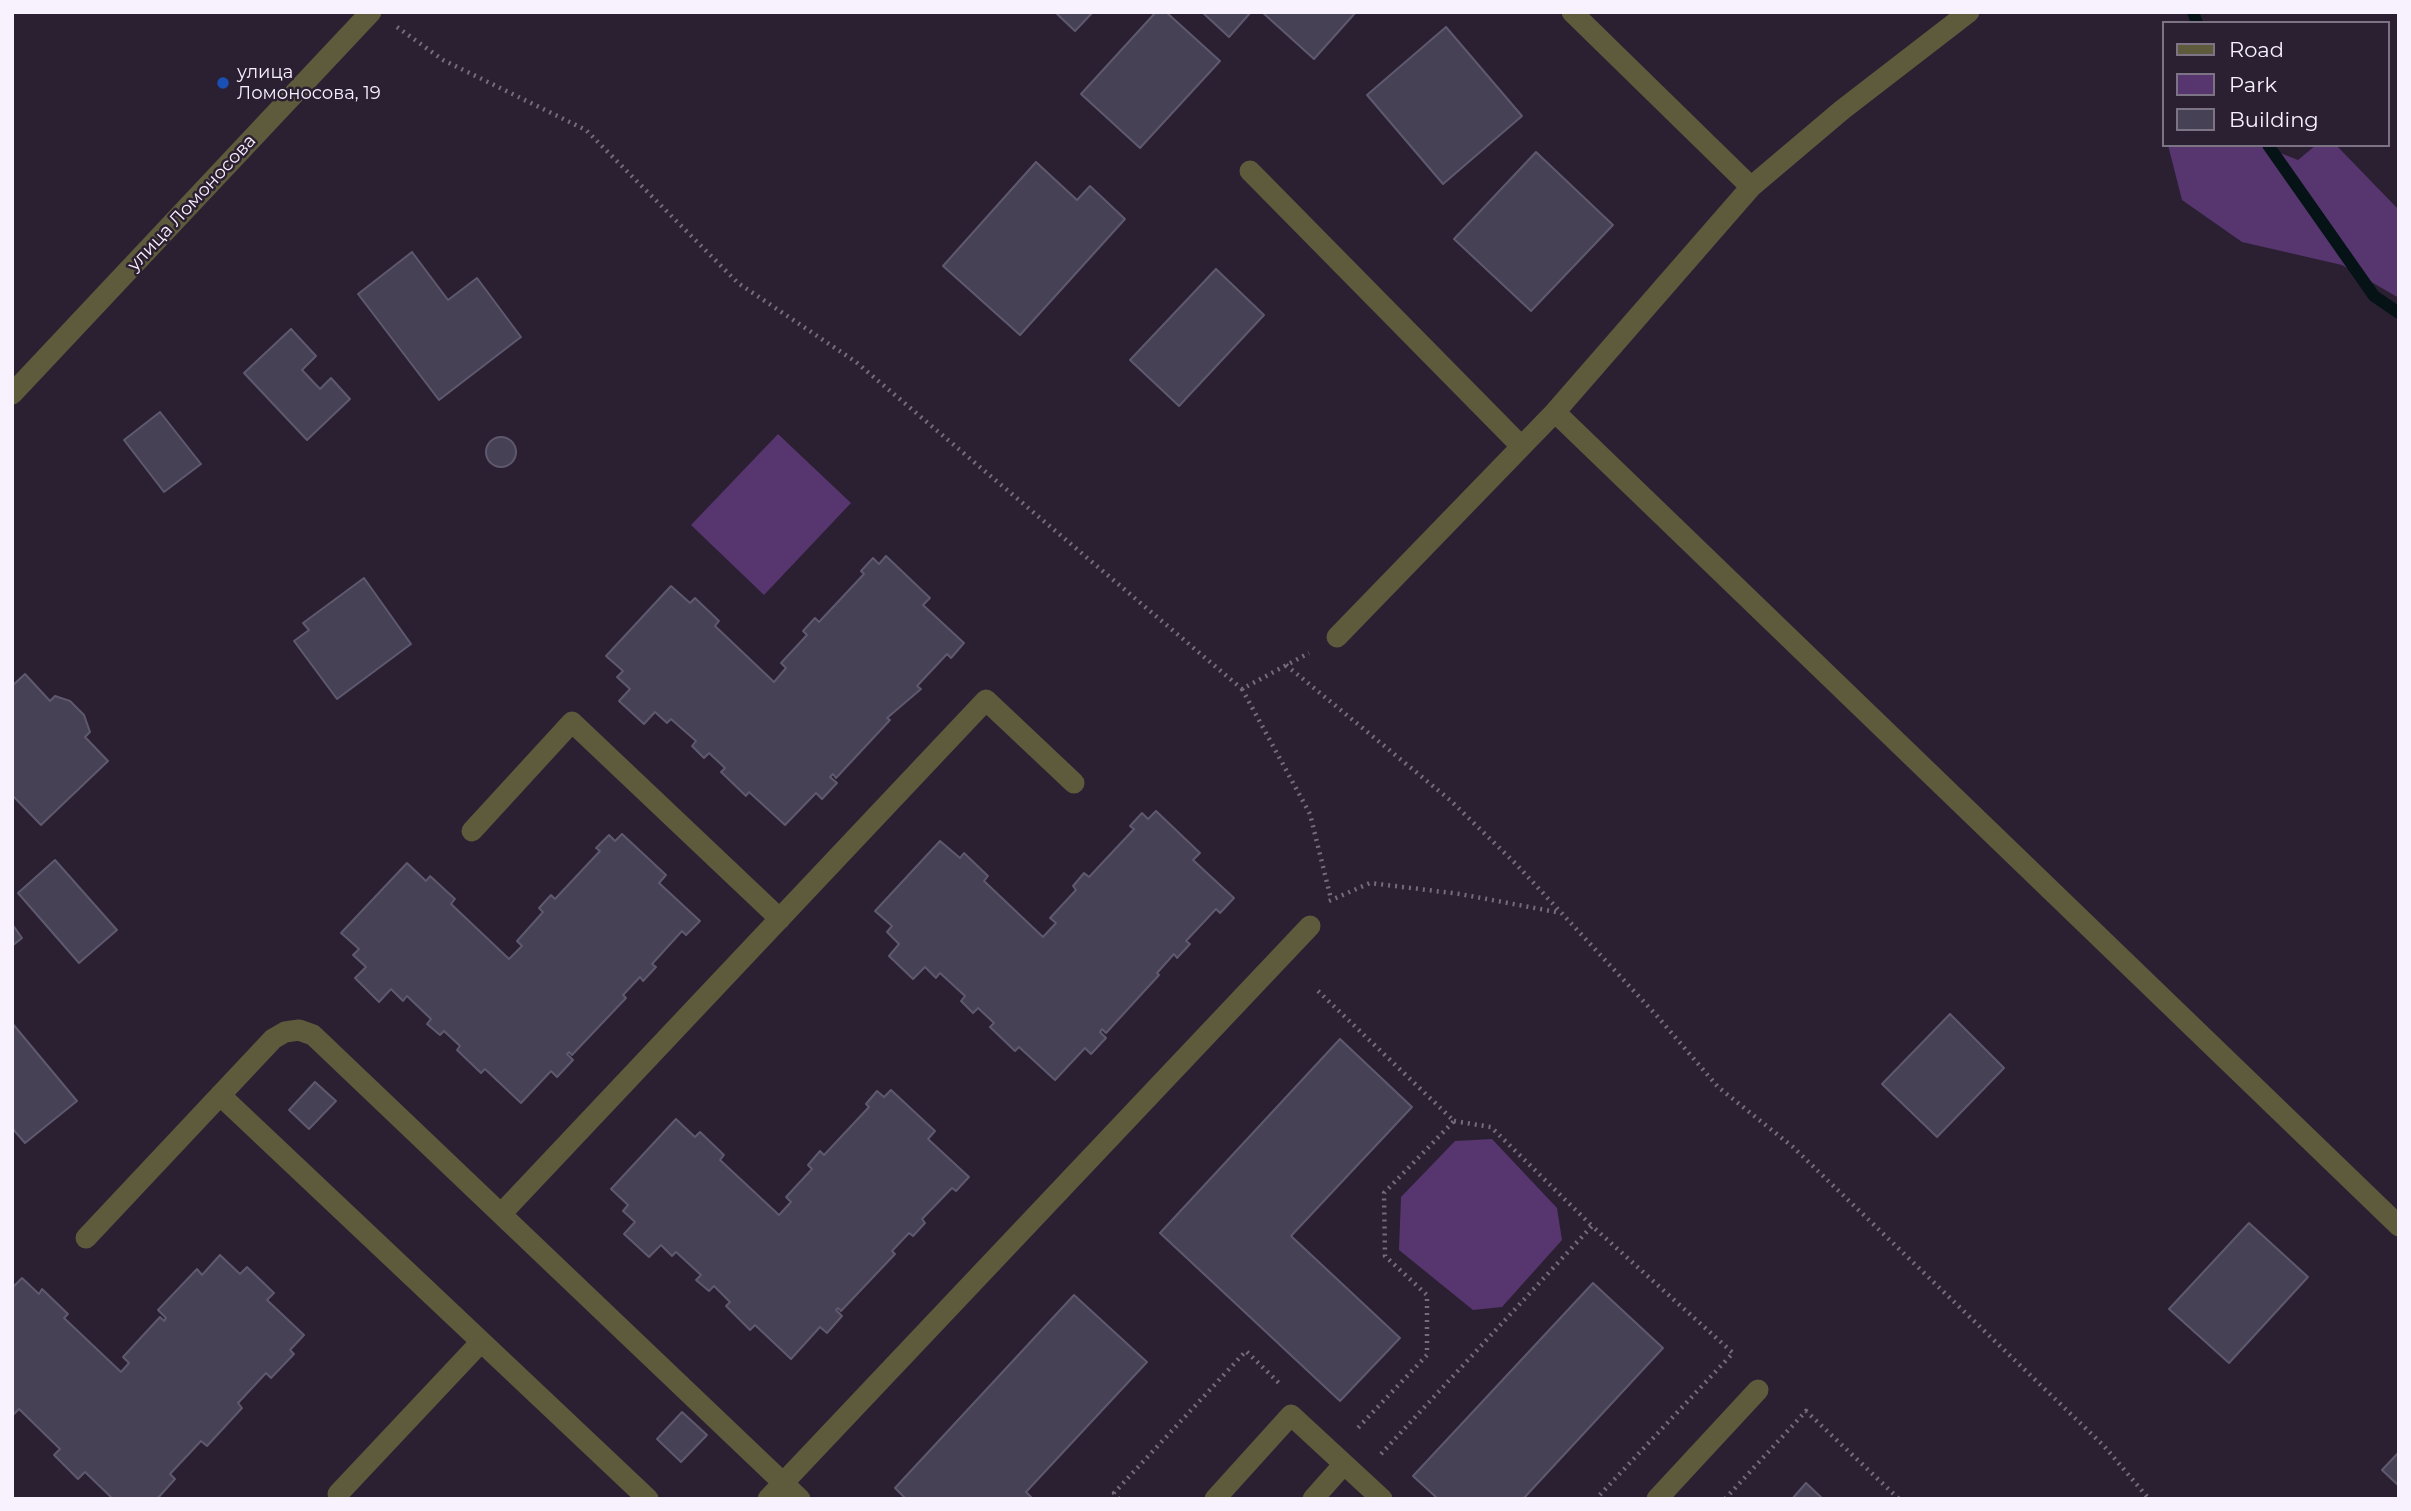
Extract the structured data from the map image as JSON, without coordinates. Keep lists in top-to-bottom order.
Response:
{
  "streets": {
    "street": ["улица Ломоносова"]
  },
  "places": ["улица Ломоносова, 19"],
  "legend": ["Road", "Park", "Building"]
}
